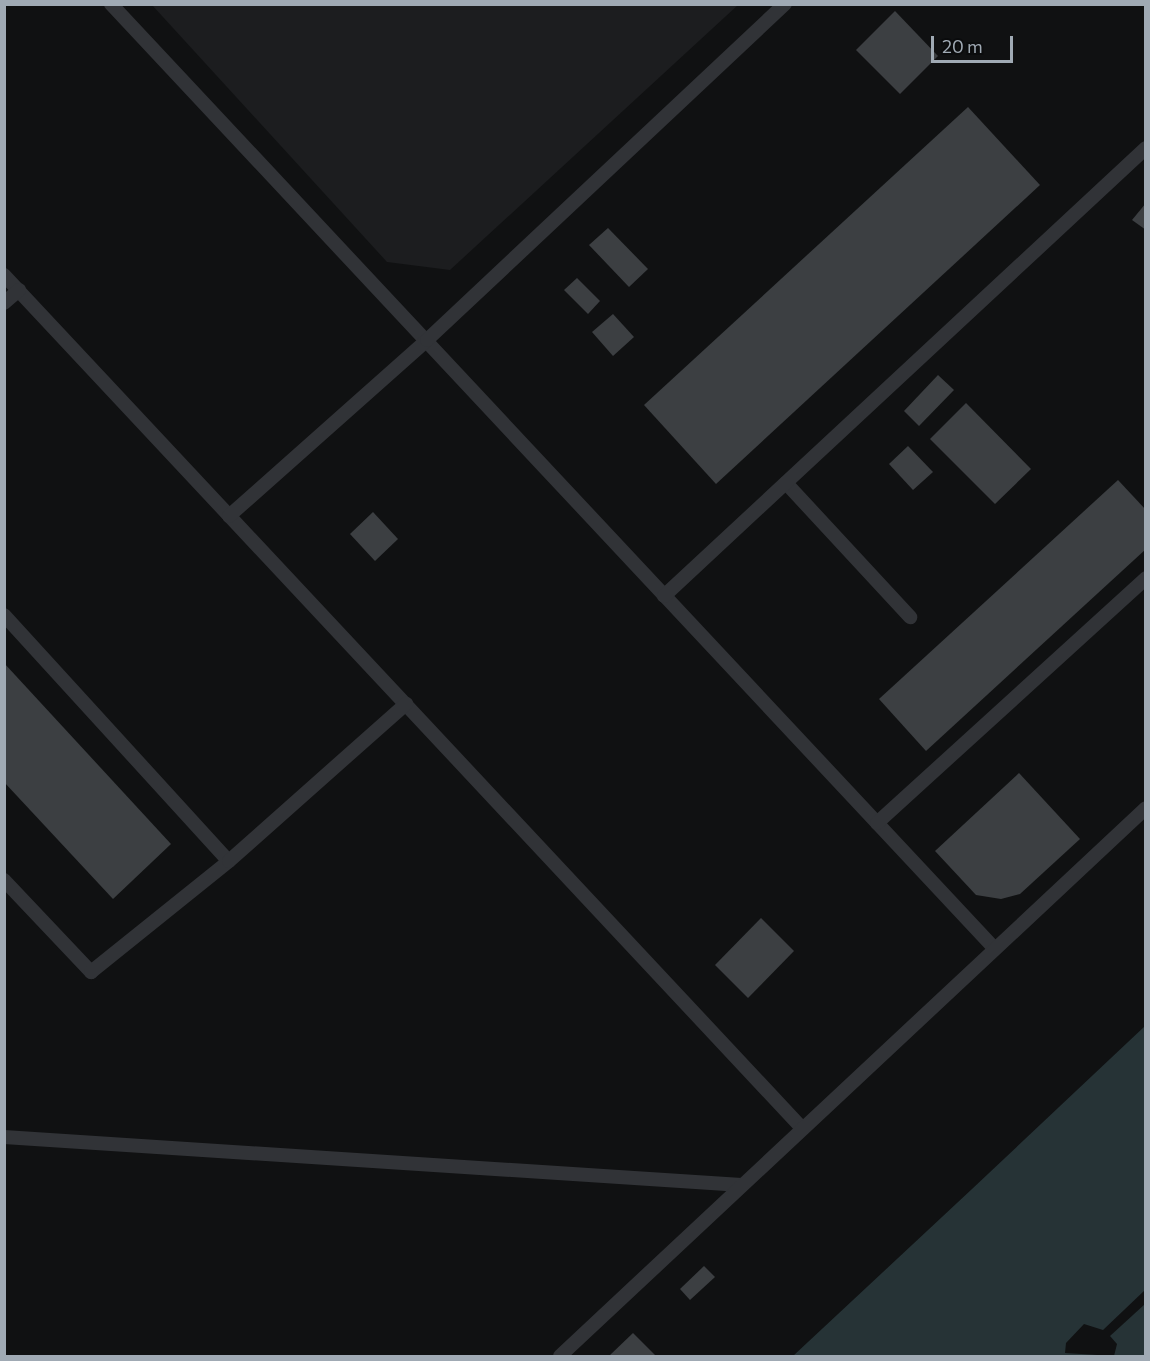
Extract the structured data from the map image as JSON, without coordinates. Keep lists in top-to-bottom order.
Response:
{
  "scale_bar": "20 m"
}
